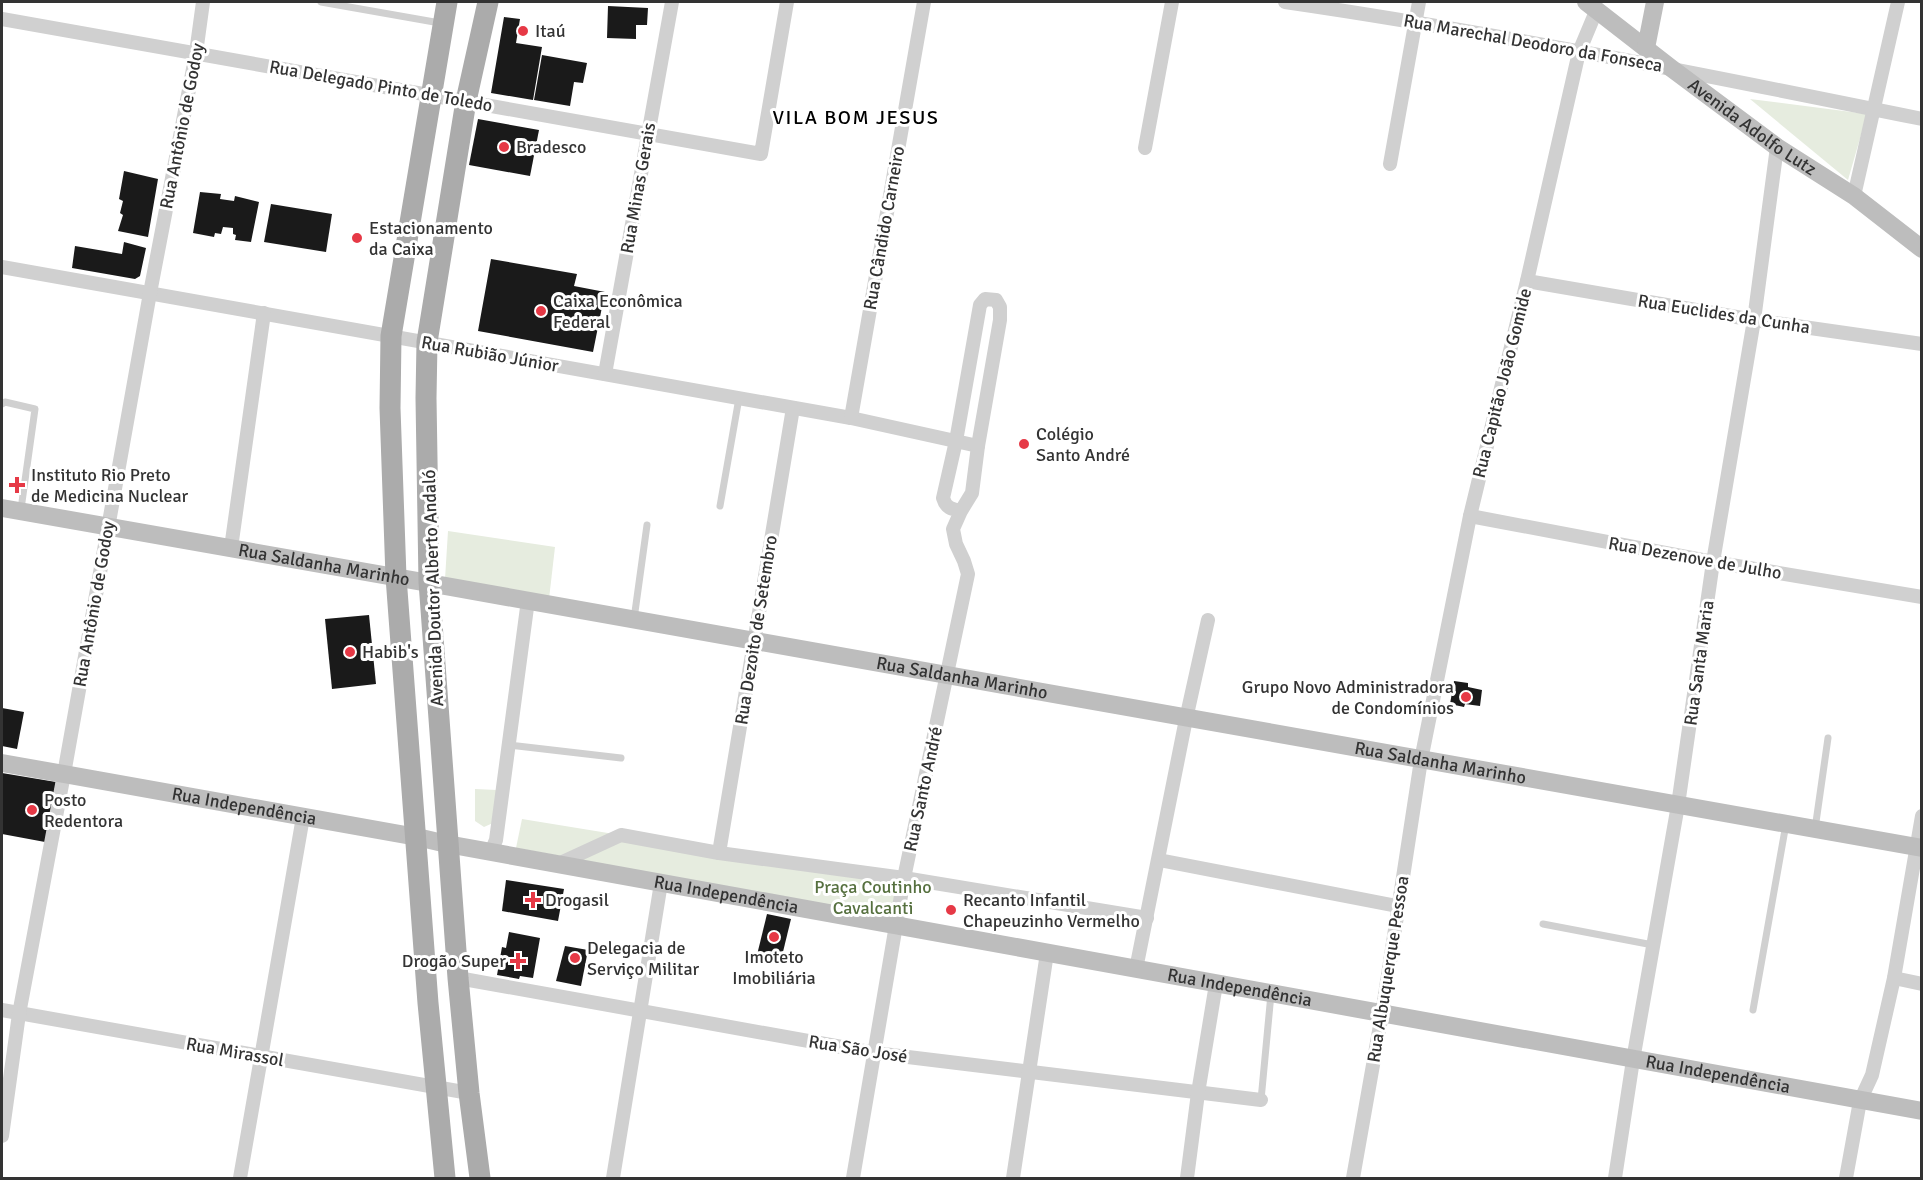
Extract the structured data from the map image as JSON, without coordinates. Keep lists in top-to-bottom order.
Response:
{
  "streets": {
    "main road": ["Avenida Doutor Alberto Andaló"],
    "street": [
      "Rua Marechal Deodoro da Fonseca",
      "Rua Delegado Pinto de Toledo",
      "Rua Antônio de Godoy",
      "Avenida Adolfo Lutz",
      "Rua Minas Gerais",
      "Rua Cândido Carneiro",
      "Rua Euclides da Cunha",
      "Rua Rubião Júnior",
      "Rua Capitão João Gomide",
      "Rua Dezenove de Julho",
      "Rua Saldanha Marinho",
      "Rua Dezoito de Setembro",
      "Rua Santa Maria",
      "Rua Santo André",
      "Rua Independência",
      "Rua Albuquerque Pessoa",
      "Rua São José",
      "Rua Mirassol"
    ]
  },
  "crossings": [
    ["Rua Marechal Deodoro da Fonseca", "Avenida Adolfo Lutz"],
    ["Rua Marechal Deodoro da Fonseca", "Rua Capitão João Gomide"],
    ["Rua Delegado Pinto de Toledo", "Rua Antônio de Godoy"],
    ["Rua Delegado Pinto de Toledo", "Rua Minas Gerais"],
    ["Rua Delegado Pinto de Toledo", "Avenida Doutor Alberto Andaló"],
    ["Rua Antônio de Godoy", "Rua Rubião Júnior"],
    ["Rua Antônio de Godoy", "Rua Saldanha Marinho"],
    ["Rua Antônio de Godoy", "Rua Independência"],
    ["Rua Antônio de Godoy", "Rua Mirassol"],
    ["Avenida Adolfo Lutz", "Rua Capitão João Gomide"],
    ["Avenida Adolfo Lutz", "Rua Santa Maria"],
    ["Rua Minas Gerais", "Rua Rubião Júnior"],
    ["Rua Cândido Carneiro", "Rua Rubião Júnior"],
    ["Rua Euclides da Cunha", "Rua Capitão João Gomide"],
    ["Rua Euclides da Cunha", "Rua Santa Maria"],
    ["Rua Rubião Júnior", "Avenida Doutor Alberto Andaló"],
    ["Rua Rubião Júnior", "Rua Dezoito de Setembro"],
    ["Rua Rubião Júnior", "Rua Santo André"],
    ["Rua Capitão João Gomide", "Rua Dezenove de Julho"],
    ["Rua Capitão João Gomide", "Rua Saldanha Marinho"],
    ["Rua Capitão João Gomide", "Rua Albuquerque Pessoa"],
    ["Rua Dezenove de Julho", "Rua Santa Maria"],
    ["Rua Saldanha Marinho", "Avenida Doutor Alberto Andaló"],
    ["Rua Saldanha Marinho", "Rua Dezoito de Setembro"],
    ["Rua Saldanha Marinho", "Rua Santa Maria"],
    ["Rua Saldanha Marinho", "Rua Santo André"],
    ["Rua Saldanha Marinho", "Rua Albuquerque Pessoa"],
    ["Avenida Doutor Alberto Andaló", "Rua Independência"],
    ["Avenida Doutor Alberto Andaló", "Rua São José"],
    ["Avenida Doutor Alberto Andaló", "Rua Mirassol"],
    ["Rua Santa Maria", "Rua Independência"],
    ["Rua Santo André", "Rua Independência"],
    ["Rua Santo André", "Rua São José"],
    ["Rua Independência", "Rua Albuquerque Pessoa"]
  ],
  "districts": ["VILA BOM JESUS"],
  "parks": ["Praça Coutinho Cavalcanti"],
  "places": {
    "other": [
      "Itaú",
      "Bradesco",
      "Estacionamento da Caixa",
      "Caixa Econômica Federal",
      "Colégio Santo André",
      "Habib's",
      "Grupo Novo Administradora de Condomínios",
      "Posto Redentora",
      "Recanto Infantil Chapeuzinho Vermelho",
      "Imoteto Imobiliária",
      "Delegacia de Serviço Militar"
    ],
    "health": ["Instituto Rio Preto de Medicina Nuclear", "Drogasil", "Drogão Super"]
  }
}
